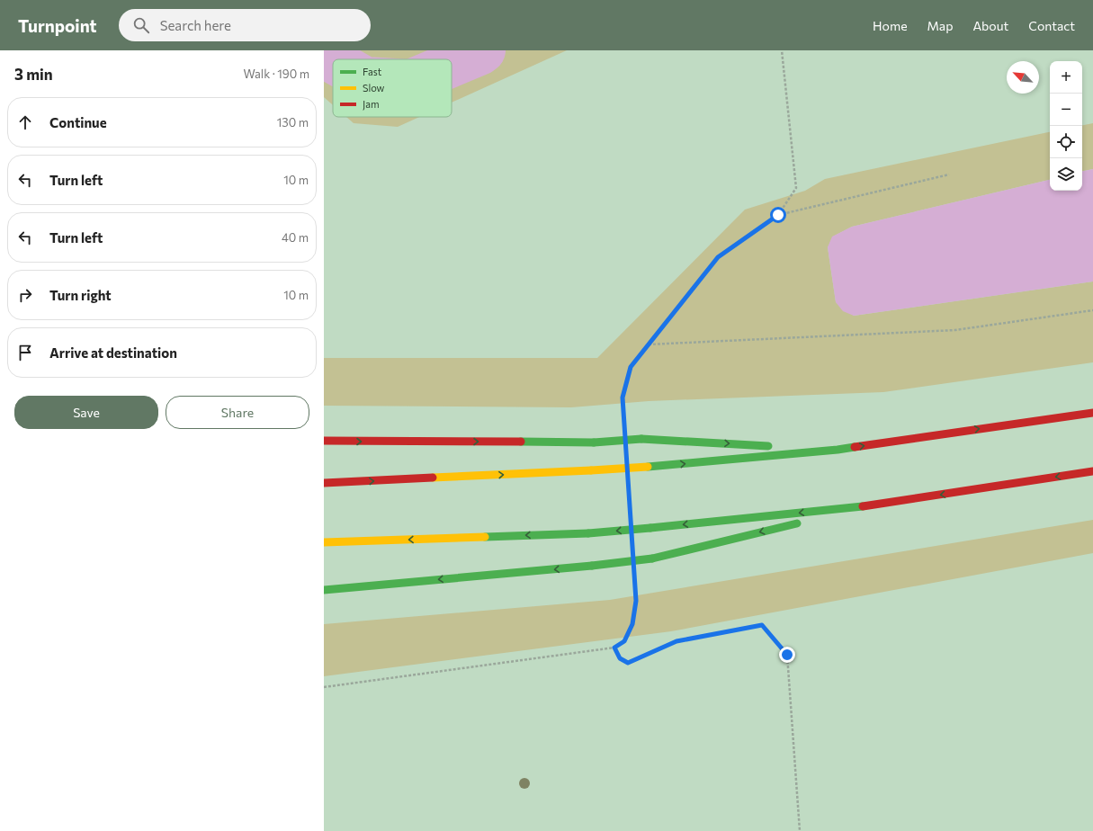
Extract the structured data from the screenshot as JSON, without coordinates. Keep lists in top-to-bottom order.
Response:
{
  "legend": ["Fast", "Slow", "Jam"],
  "north": "top left",
  "page": {
    "header": "Turnpoint",
    "search": "Search here",
    "nav": [
      "Home",
      "Map",
      "About",
      "Contact"
    ],
    "heading": ["3 min", "Walk · 190 m"],
    "map_buttons": ["+", "−"],
    "list": [
      ["Continue", "130 m"],
      ["Turn left", "10 m"],
      ["Turn left", "40 m"],
      ["Turn right", "10 m"],
      "Arrive at destination"
    ],
    "buttons": ["Save", "Share"]
  }
}
